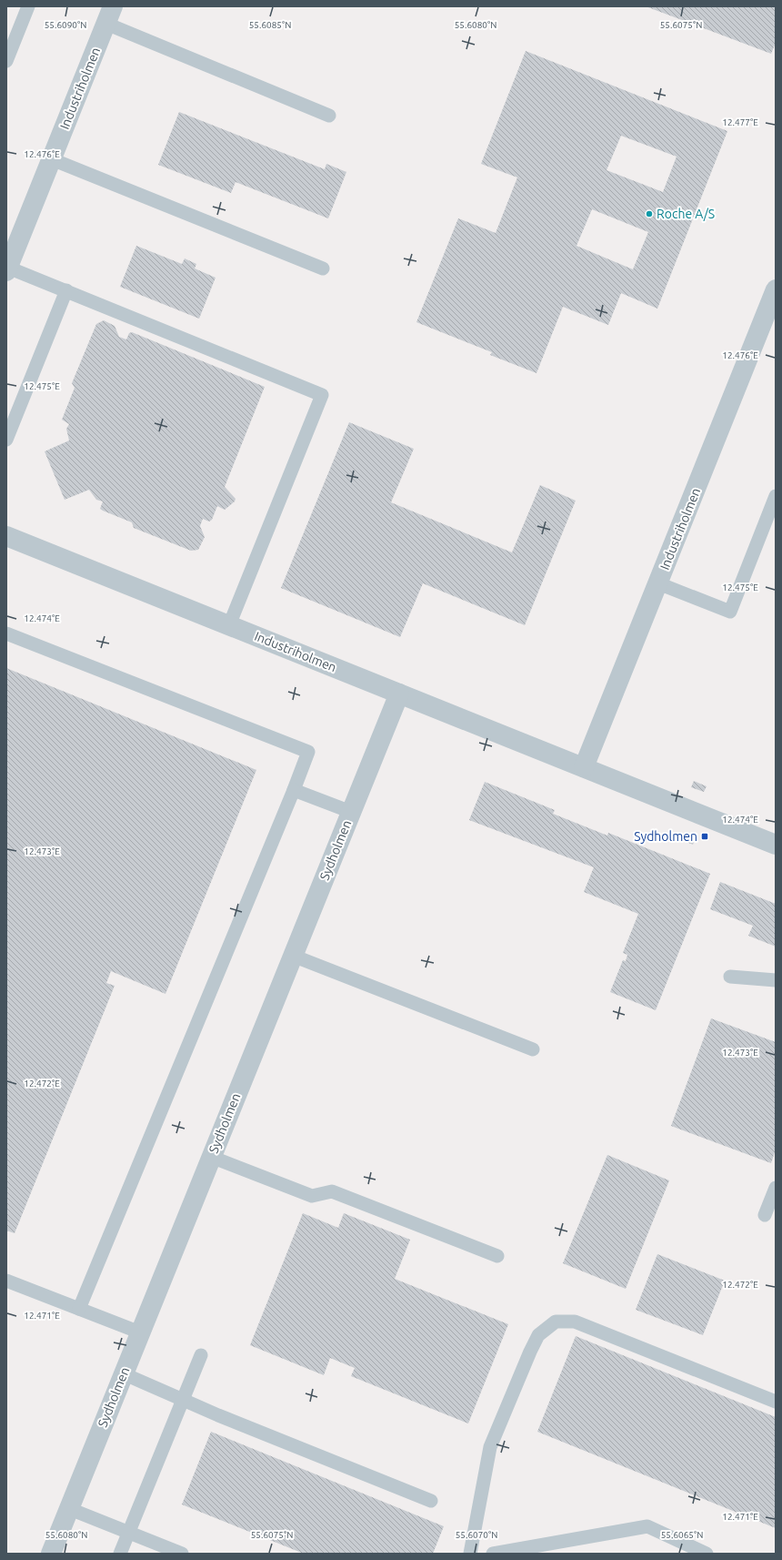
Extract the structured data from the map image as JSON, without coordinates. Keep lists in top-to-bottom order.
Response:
{
  "streets": {
    "street": ["Industriholmen", "Sydholmen"]
  },
  "crossings": [
    ["Industriholmen", "Sydholmen"]
  ],
  "places": {
    "other": ["Roche A/S"],
    "transit": ["Sydholmen"]
  },
  "coordinates": [
    "55.6090°N",
    "55.6085°N",
    "55.6080°N",
    "55.6075°N",
    "12.477°E",
    "12.476°E",
    "12.475°E",
    "12.474°E",
    "12.473°E",
    "12.472°E",
    "12.471°E",
    "55.6070°N",
    "55.6065°N"
  ]
}
